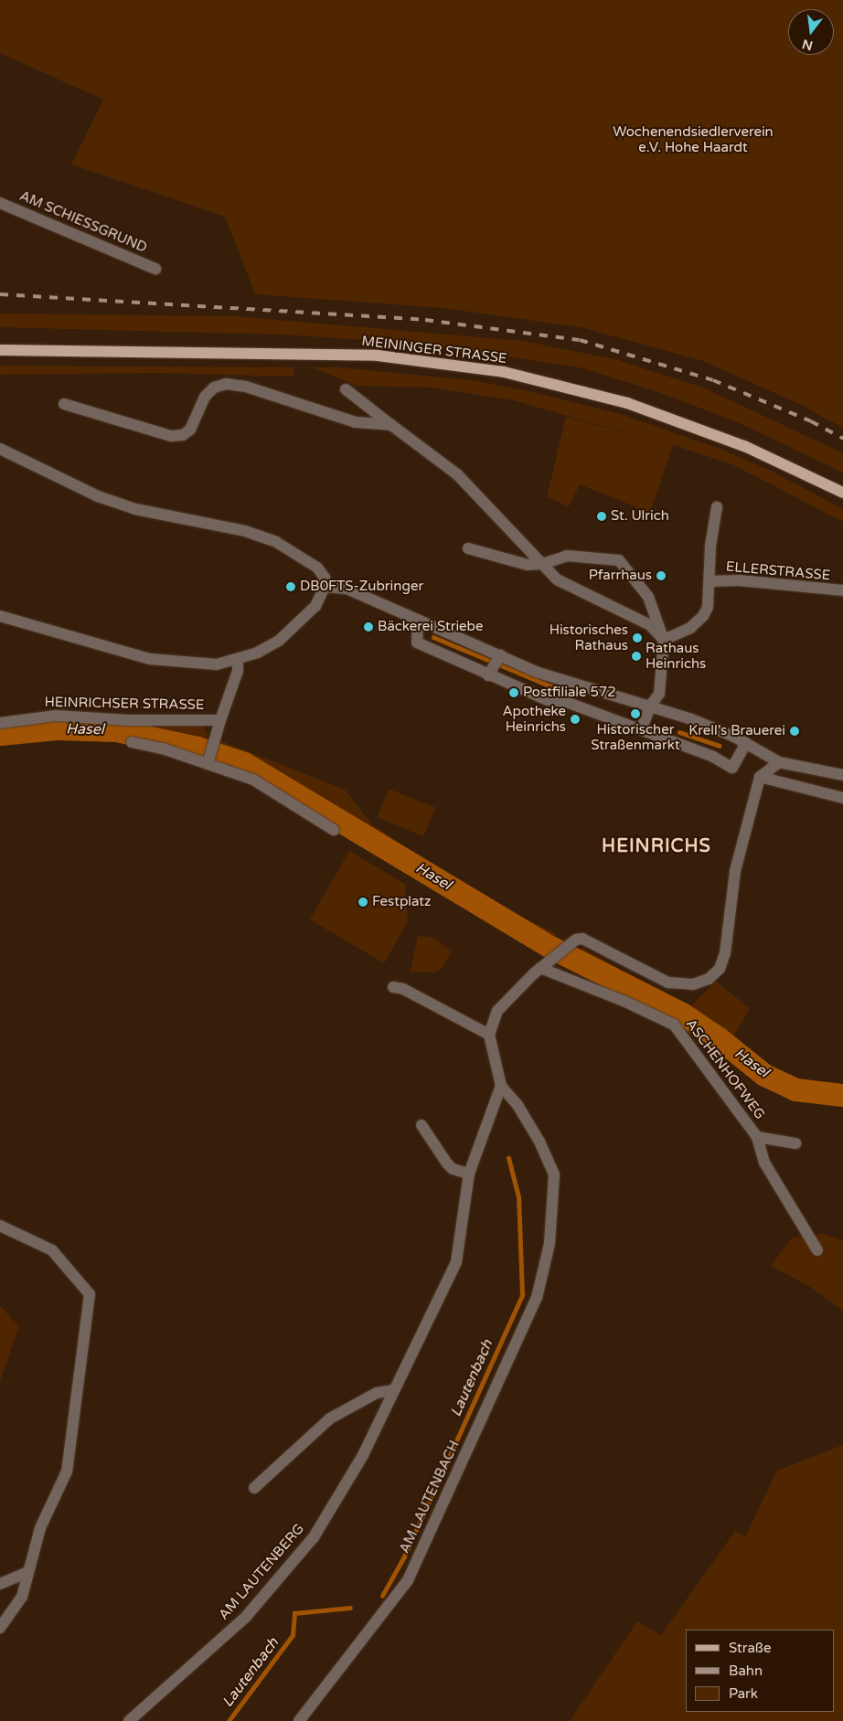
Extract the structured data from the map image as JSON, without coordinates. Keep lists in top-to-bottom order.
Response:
{
  "streets": {
    "main road": ["MEININGER STRASSE"],
    "street": [
      "AM SCHIESSGRUND",
      "ELLERSTRASSE",
      "HEINRICHSER STRASSE",
      "ASCHENHOFWEG",
      "AM LAUTENBACH",
      "AM LAUTENBERG"
    ]
  },
  "crossings": [
    ["AM LAUTENBACH", "AM LAUTENBERG"]
  ],
  "districts": ["HEINRICHS"],
  "water": ["Hasel", "Lautenbach"],
  "parks": ["Wochenendsiedlerverein e.V. Hohe Haardt"],
  "places": [
    "St. Ulrich",
    "Pfarrhaus",
    "DB0FTS-Zubringer",
    "Bäckerei Striebe",
    "Historisches Rathaus",
    "Rathaus Heinrichs",
    "Postfiliale 572",
    "Historischer Straßenmarkt",
    "Apotheke Heinrichs",
    "Krell’s Brauerei",
    "Festplatz"
  ],
  "legend": ["Straße", "Bahn", "Park"],
  "north": "bottom"
}
